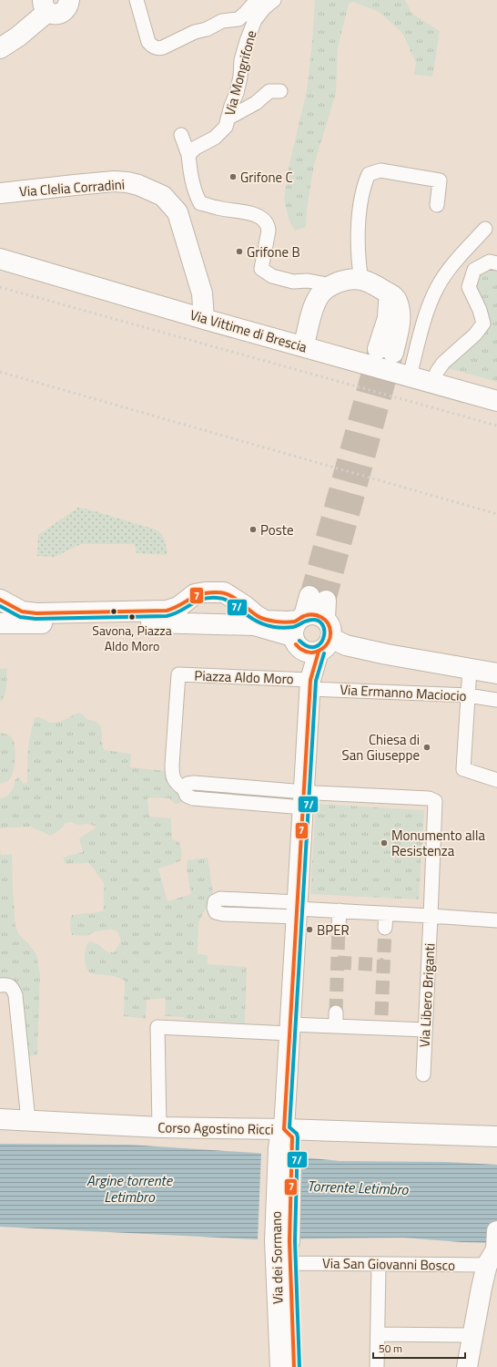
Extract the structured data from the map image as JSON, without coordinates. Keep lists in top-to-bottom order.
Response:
{
  "streets": {
    "street": [
      "Via Mongrifone",
      "Via Clelia Corradini",
      "Via Vittime di Brescia",
      "Piazza Aldo Moro",
      "Via Ermanno Maciocio",
      "Via Libero Briganti",
      "Corso Agostino Ricci",
      "Via dei Sormano",
      "Via San Giovanni Bosco"
    ]
  },
  "crossings": [
    ["Via Clelia Corradini", "Via Vittime di Brescia"],
    ["Piazza Aldo Moro", "Via Ermanno Maciocio"],
    ["Piazza Aldo Moro", "Via Libero Briganti"],
    ["Corso Agostino Ricci", "Via dei Sormano"],
    ["Via dei Sormano", "Via San Giovanni Bosco"]
  ],
  "water": ["Argine torrente Letimbro", "Torrente Letimbro"],
  "places": [
    "Grifone C",
    "Grifone B",
    "Poste",
    "Savona, Piazza Aldo Moro",
    "Chiesa di San Giuseppe",
    "Monumento alla Resistenza",
    "BPER"
  ],
  "lines": ["transit line 7", "transit line 7/"],
  "scale_bar": "50 m"
}
